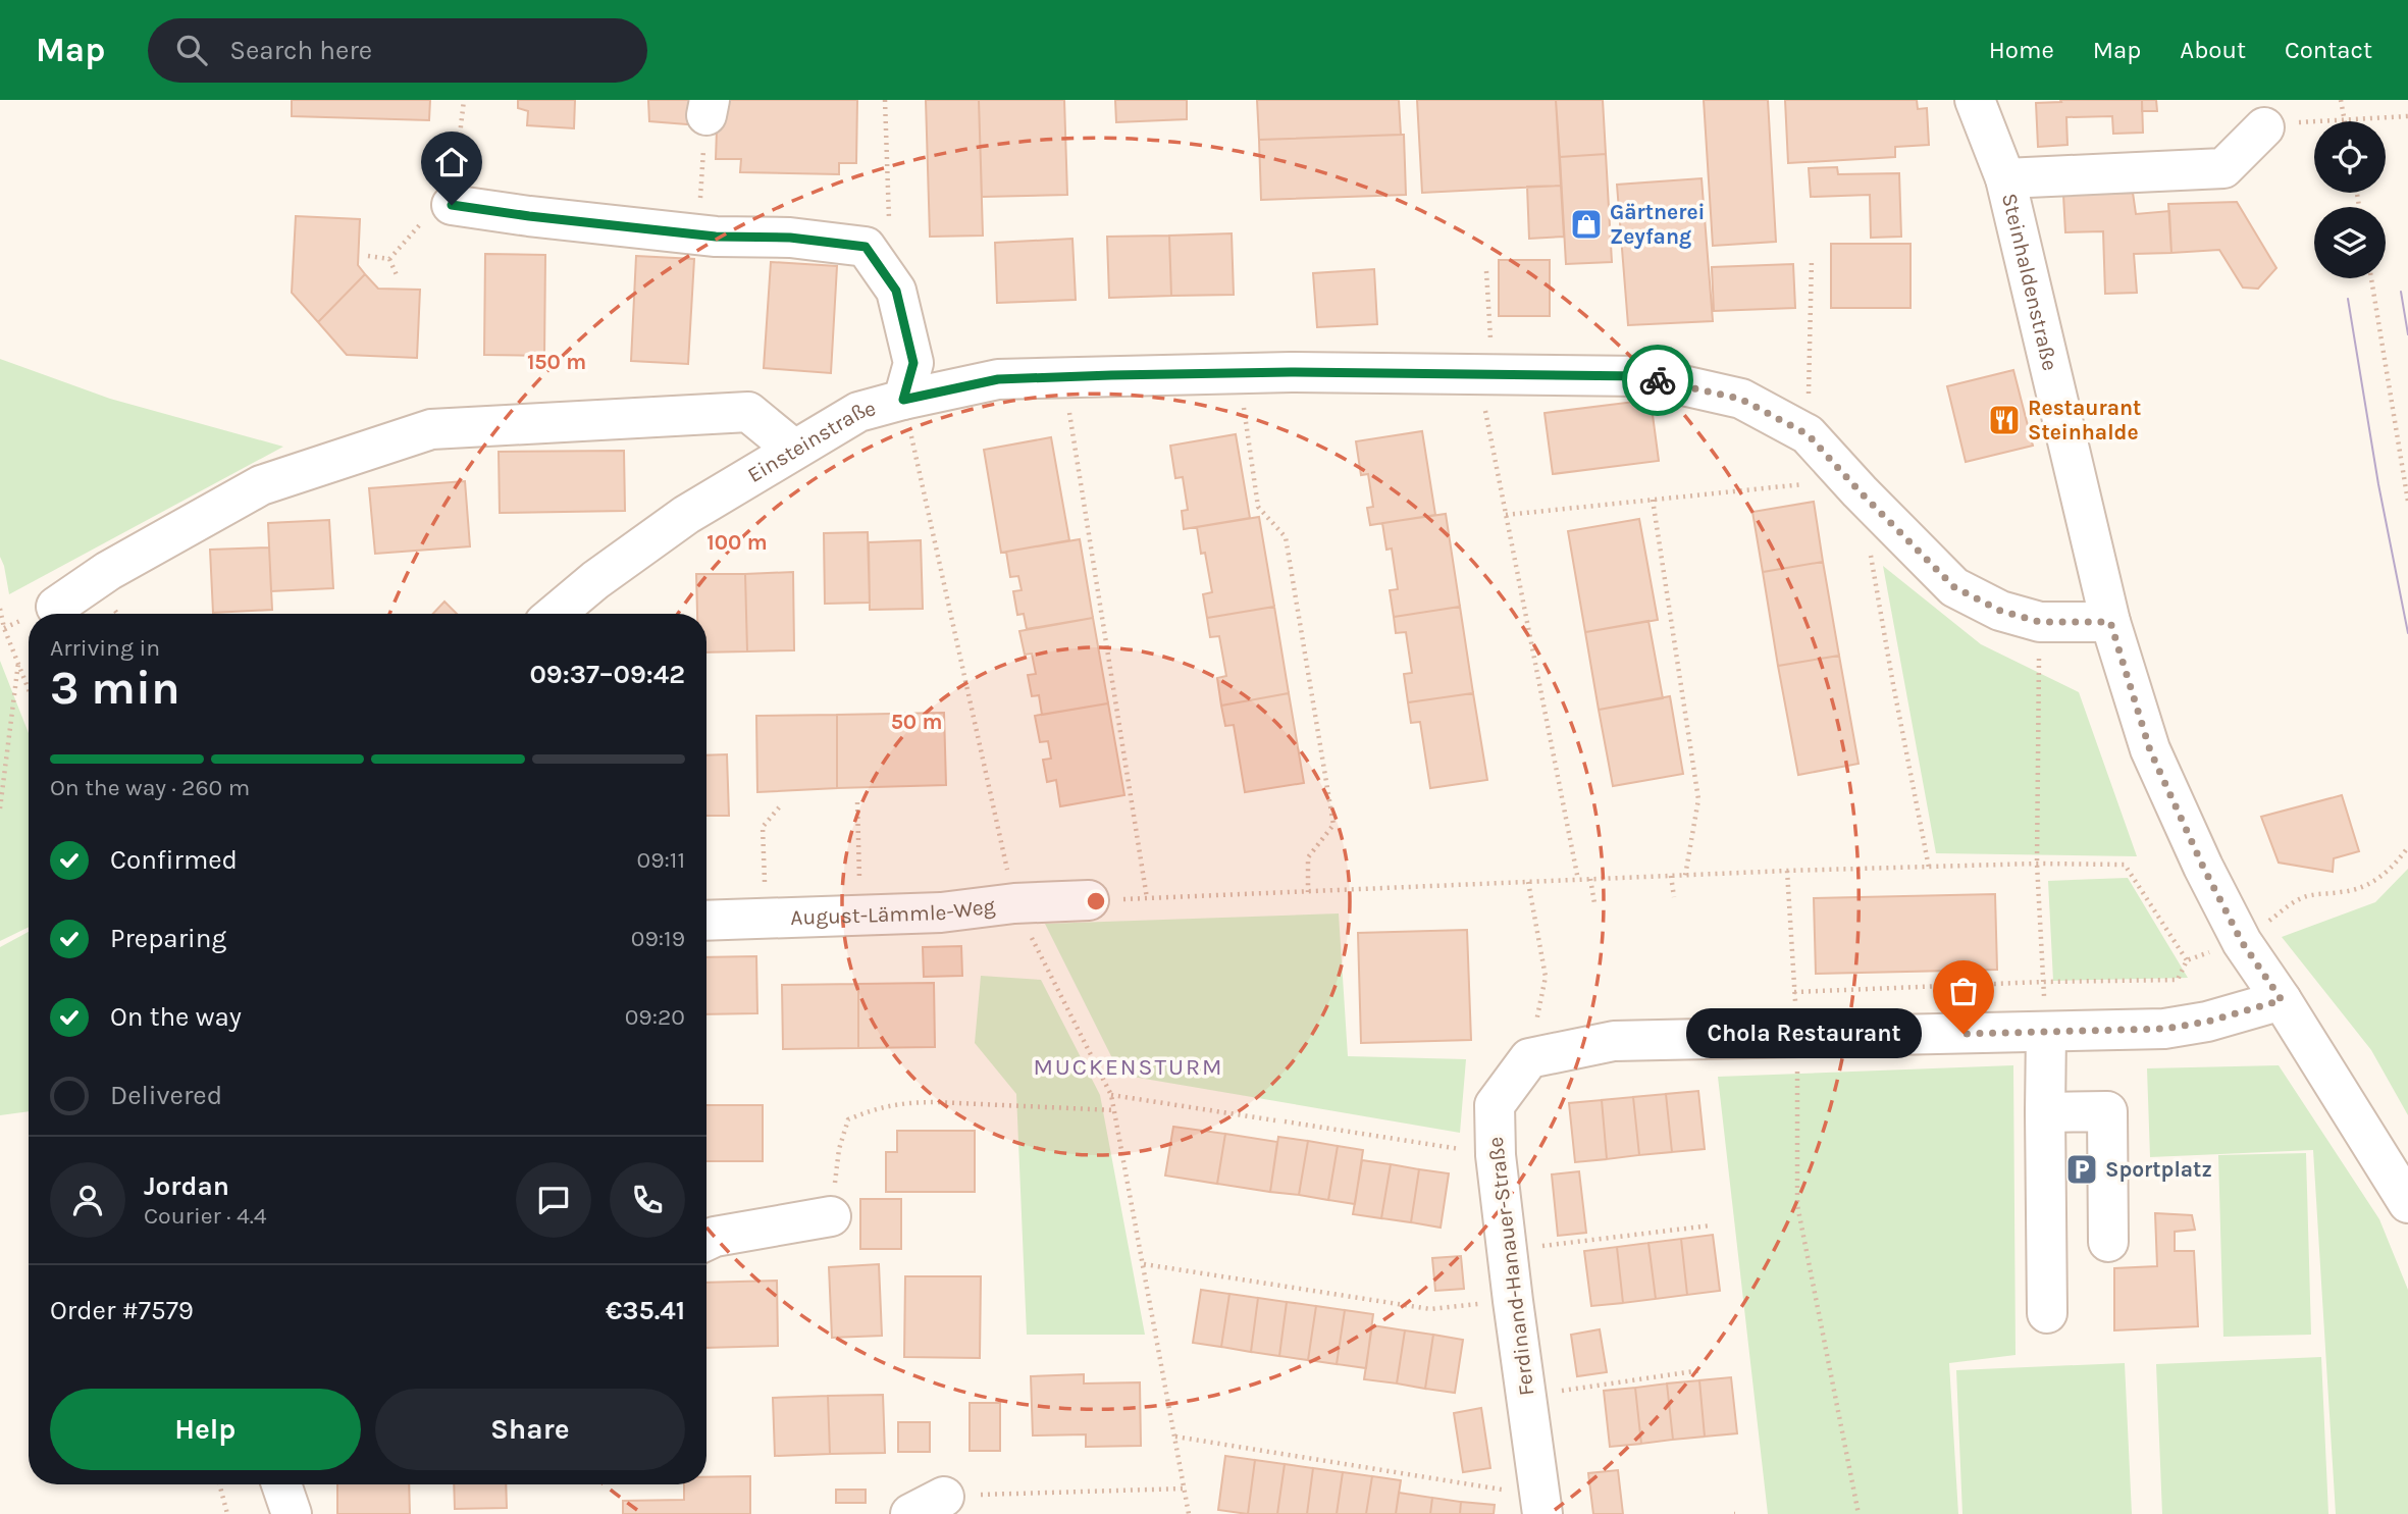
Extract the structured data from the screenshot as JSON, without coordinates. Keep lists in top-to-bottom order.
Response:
{
  "streets": {
    "street": [
      "Steinhaldenstraße",
      "Einsteinstraße",
      "August-Lämmle-Weg",
      "Ferdinand-Hanauer-Straße"
    ]
  },
  "crossings": [
    ["Steinhaldenstraße", "Einsteinstraße"]
  ],
  "districts": ["MUCKENSTURM"],
  "places": {
    "shop": ["Gärtnerei Zeyfang"],
    "restaurant": ["Restaurant Steinhalde"],
    "other": ["Chola Restaurant"],
    "parking": ["Sportplatz"]
  },
  "page": {
    "header": "Map",
    "search": "Search here",
    "nav": [
      "Home",
      "Map",
      "About",
      "Contact"
    ],
    "heading": ["3 min", "Arriving in", "09:37–09:42"],
    "panel": [
      "Jordan",
      "Courier · 4.4",
      "Order #7579",
      "€35.41"
    ],
    "bar": "On the way · 260 m",
    "list": [
      ["Confirmed", "09:11"],
      ["Preparing", "09:19"],
      ["On the way", "09:20"],
      "Delivered"
    ],
    "bubble": "Chola Restaurant",
    "buttons": ["Help", "Share"]
  },
  "rings": ["150 m", "100 m", "50 m"]
}
